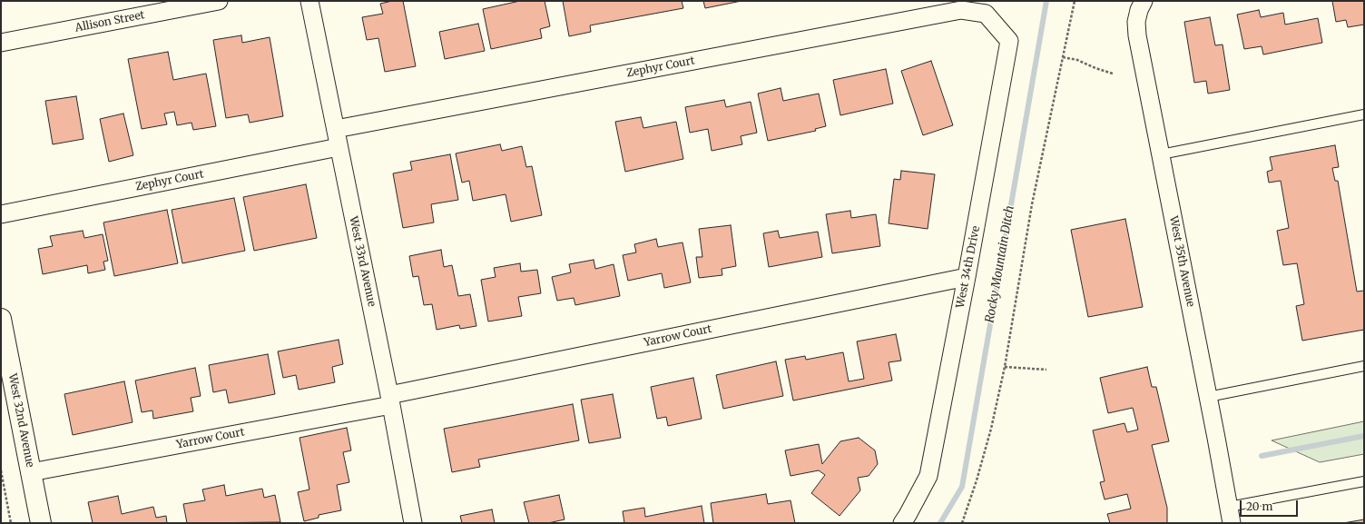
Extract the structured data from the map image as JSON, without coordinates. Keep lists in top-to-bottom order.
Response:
{
  "streets": {
    "street": [
      "Allison Street",
      "Zephyr Court",
      "West 33rd Avenue",
      "West 35th Avenue",
      "West 34th Drive",
      "Yarrow Court",
      "West 32nd Avenue"
    ]
  },
  "crossings": [
    ["Zephyr Court", "West 33rd Avenue"],
    ["Zephyr Court", "West 34th Drive"],
    ["West 33rd Avenue", "Yarrow Court"],
    ["West 34th Drive", "Yarrow Court"],
    ["Yarrow Court", "West 32nd Avenue"]
  ],
  "water": ["Rocky Mountain Ditch"],
  "scale_bar": "20 m"
}
